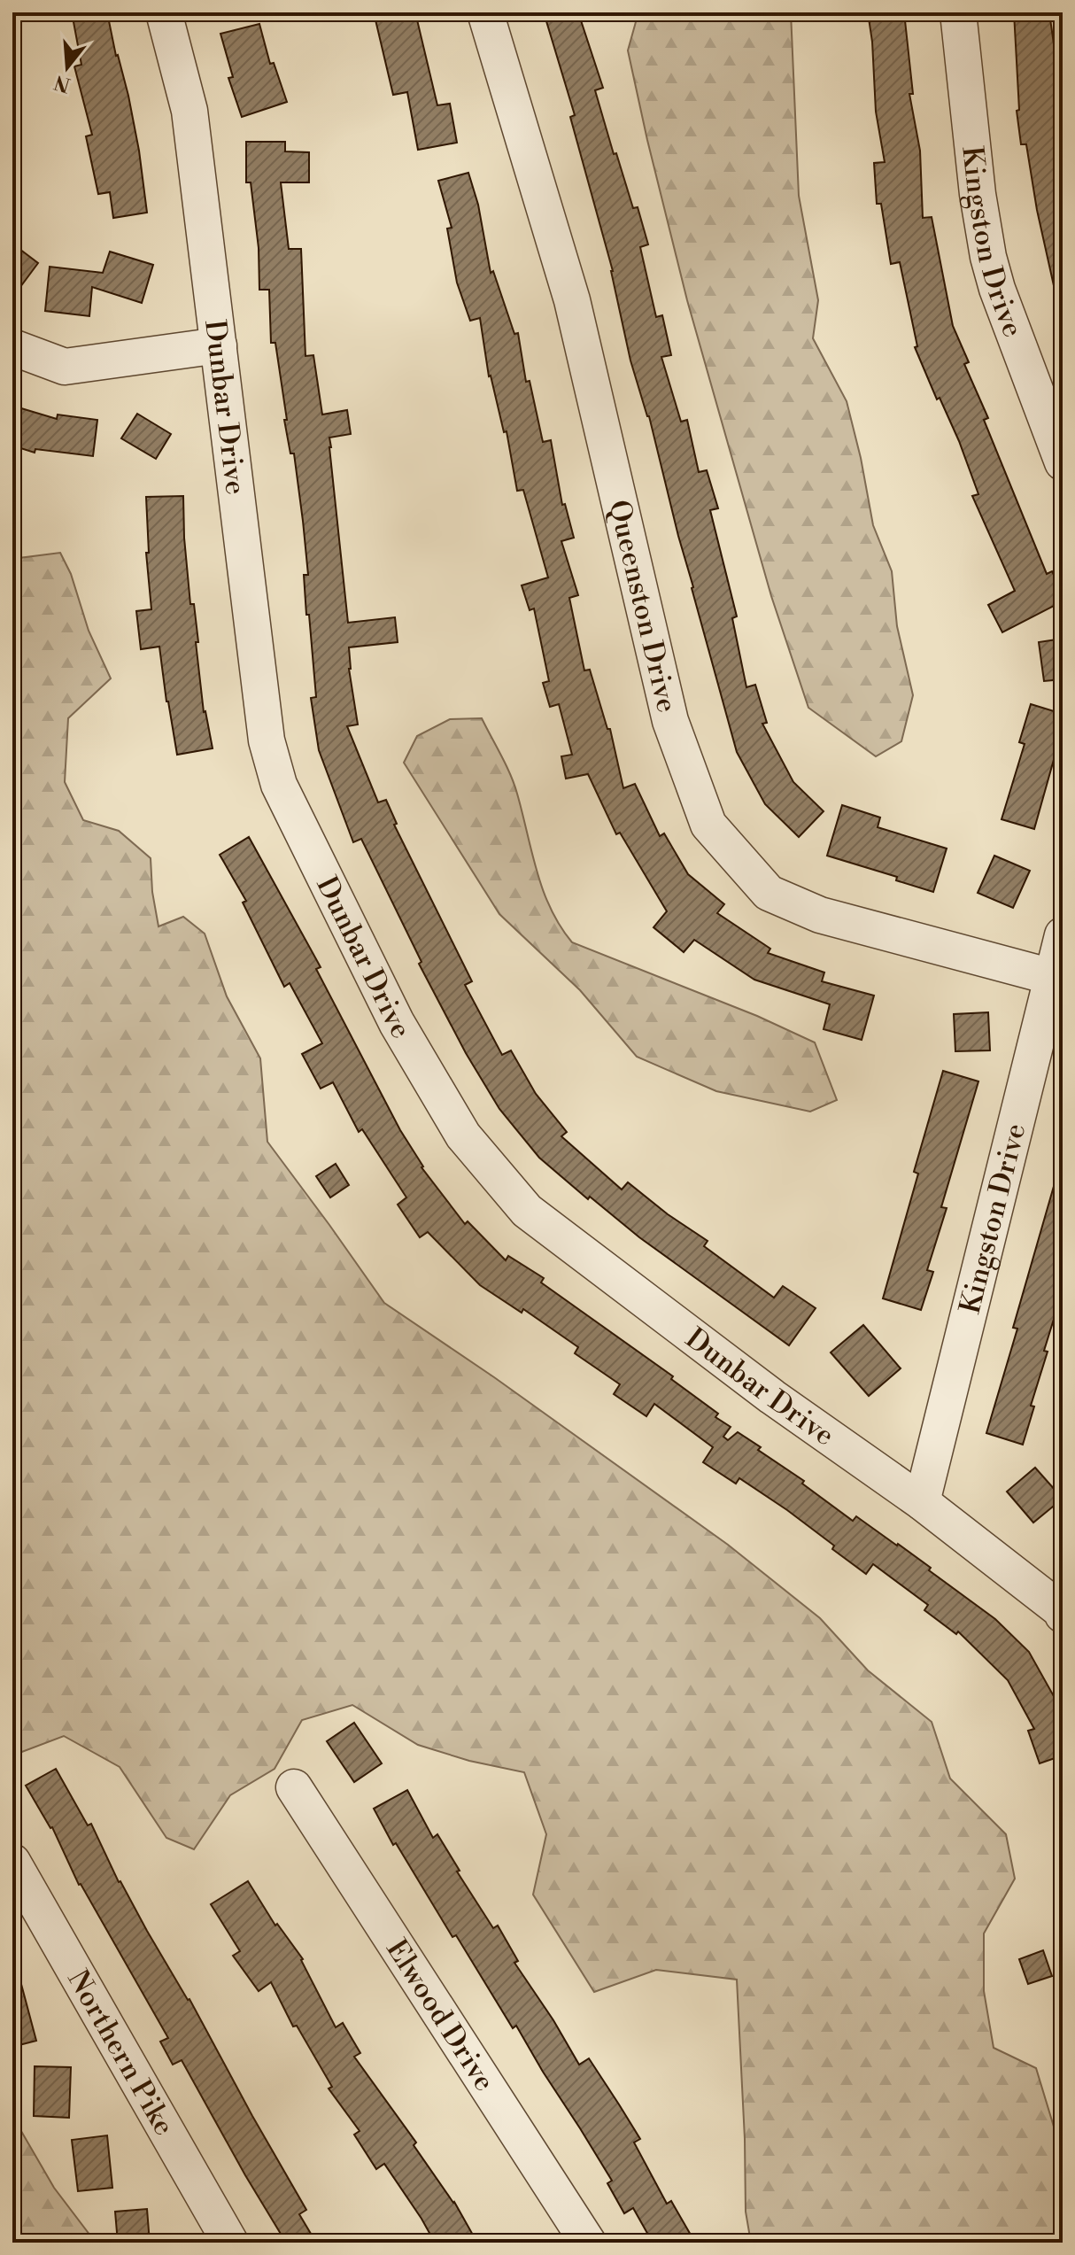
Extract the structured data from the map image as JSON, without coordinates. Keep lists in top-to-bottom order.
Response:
{
  "streets": {
    "street": [
      "Kingston Drive",
      "Dunbar Drive",
      "Queenston Drive",
      "Elwood Drive",
      "Northern Pike"
    ]
  },
  "crossings": [
    ["Kingston Drive", "Dunbar Drive"],
    ["Kingston Drive", "Queenston Drive"]
  ],
  "north": "bottom"
}
